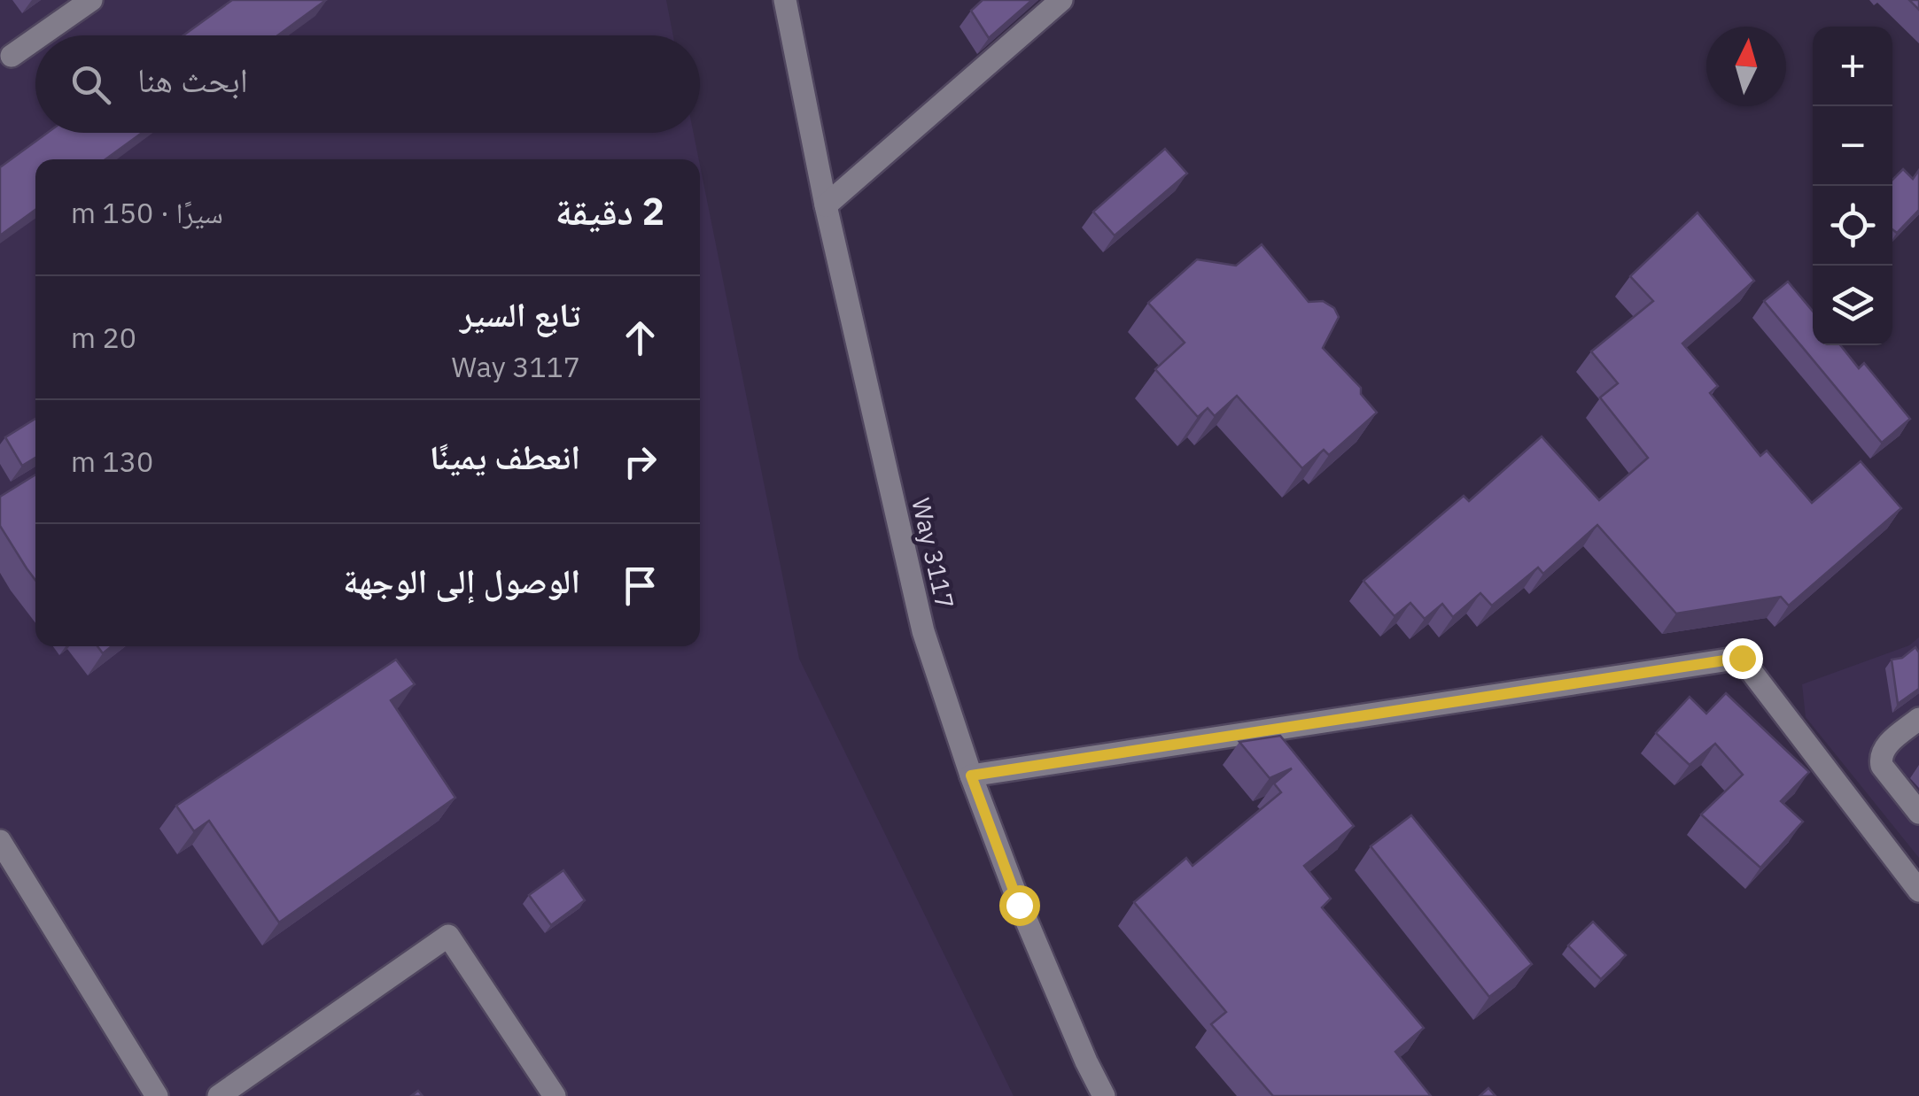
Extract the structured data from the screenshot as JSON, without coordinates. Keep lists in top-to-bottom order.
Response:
{
  "streets": {
    "street": ["Way 3117"]
  },
  "north": "top",
  "page": {
    "map_buttons": ["+", "−"],
    "search": "ابحث هنا",
    "heading": ["2 دقيقة", "سيرًا · 150 m"],
    "list": [
      ["تابع السير", "Way 3117", "20 m"],
      ["انعطف يمينًا", "130 m"],
      "الوصول إلى الوجهة"
    ]
  }
}
